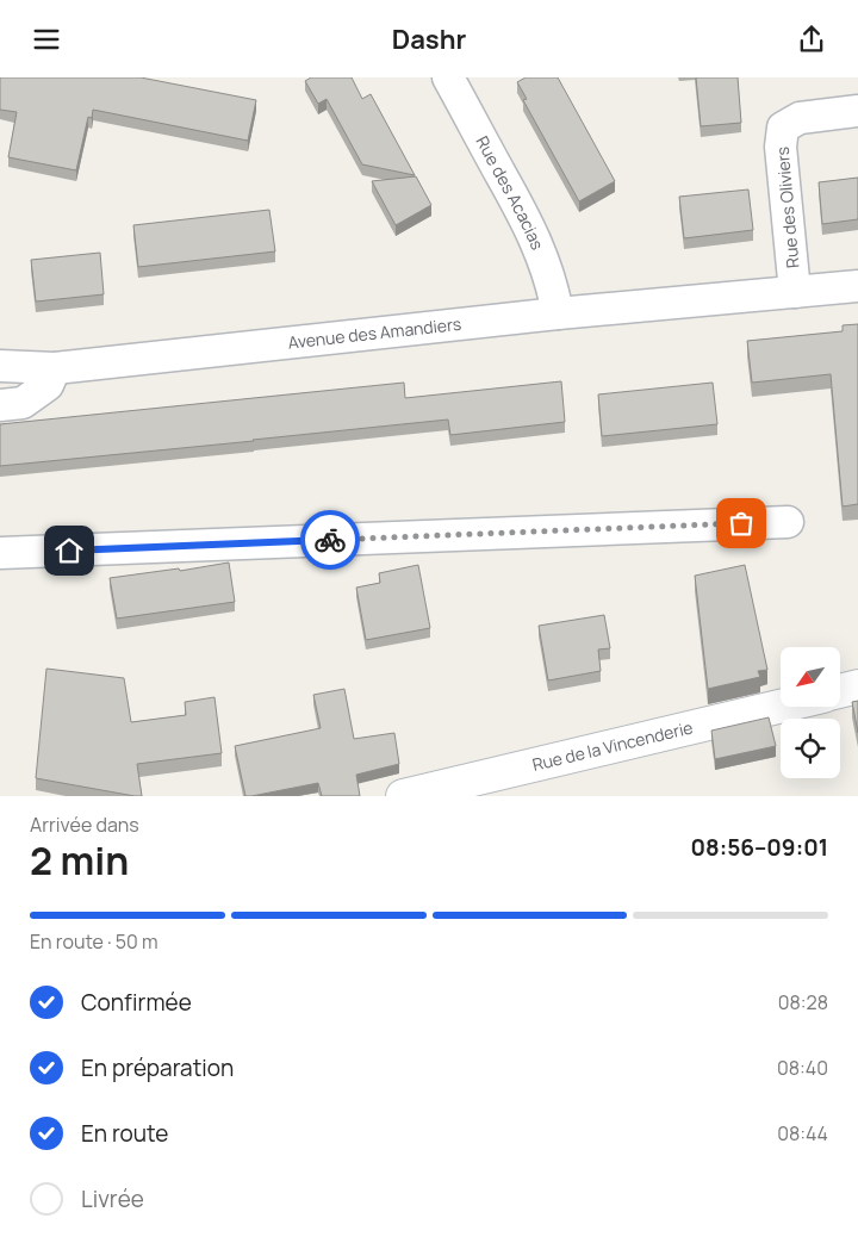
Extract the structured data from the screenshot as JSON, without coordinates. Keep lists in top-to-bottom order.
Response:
{
  "streets": {
    "main road": ["Rue de la Vincenderie"],
    "street": ["Rue des Acacias", "Rue des Oliviers", "Avenue des Amandiers"]
  },
  "crossings": [
    ["Rue des Acacias", "Avenue des Amandiers"],
    ["Rue des Oliviers", "Avenue des Amandiers"]
  ],
  "north": "bottom left",
  "page": {
    "header": "Dashr",
    "heading": ["2 min", "Arrivée dans", "08:56–09:01"],
    "bar": "En route · 50 m",
    "list": [
      ["Confirmée", "08:28"],
      ["En préparation", "08:40"],
      ["En route", "08:44"],
      "Livrée"
    ]
  }
}
